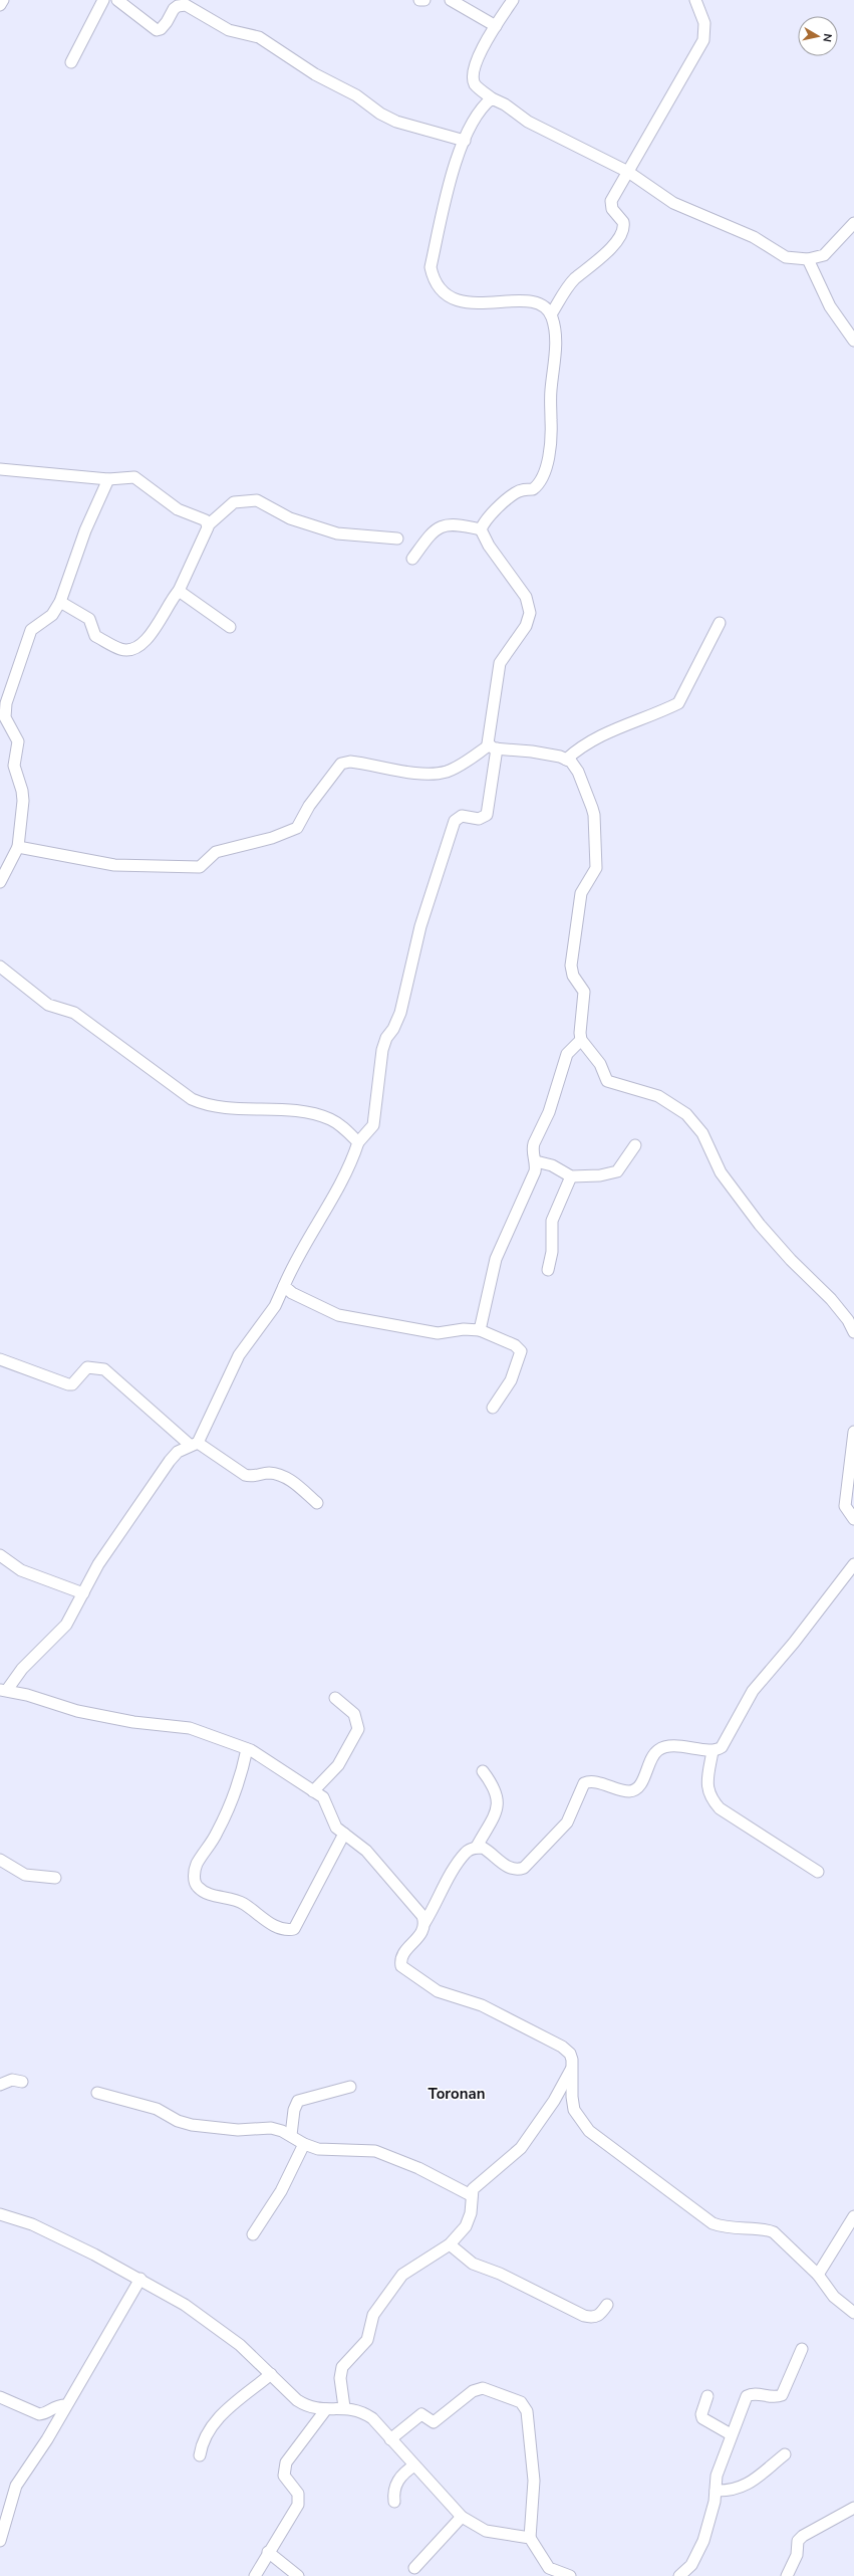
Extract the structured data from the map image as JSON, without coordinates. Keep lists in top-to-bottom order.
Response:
{
  "districts": ["Toronan"],
  "north": "right"
}
